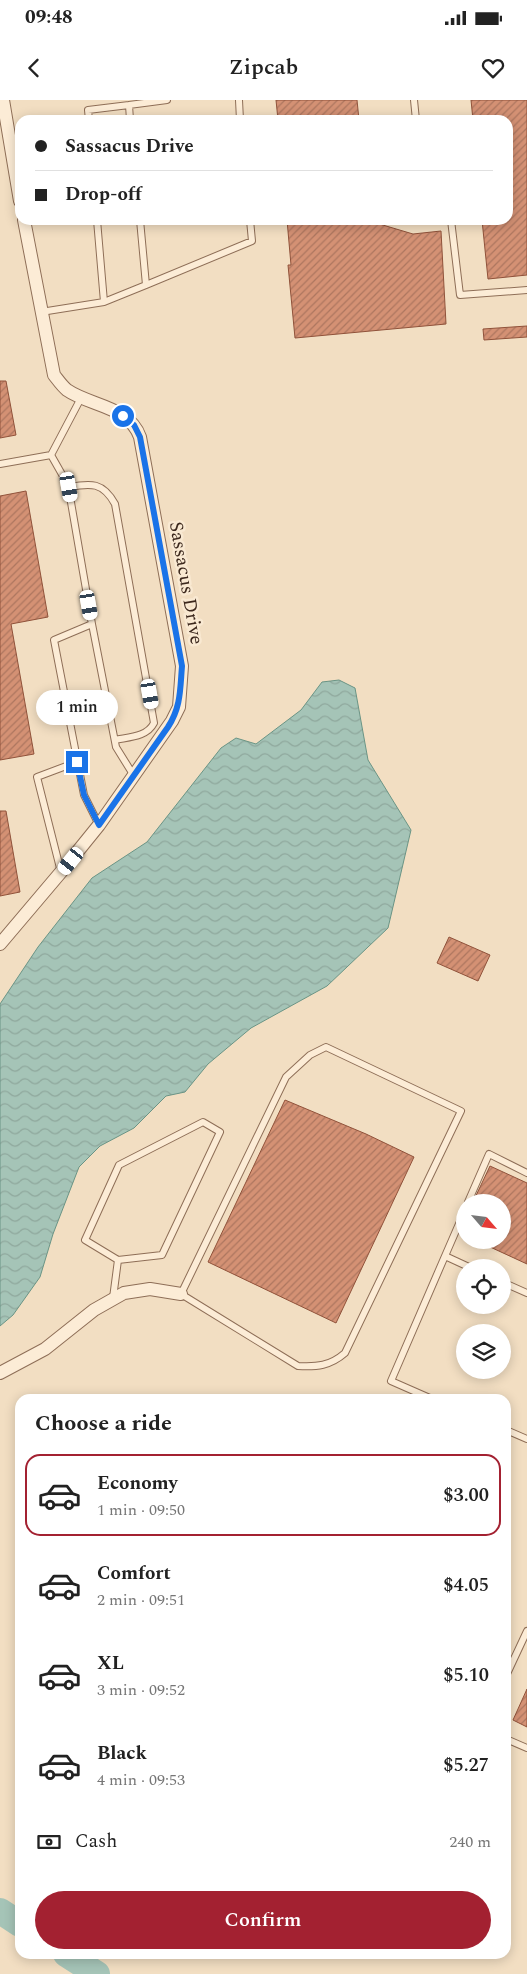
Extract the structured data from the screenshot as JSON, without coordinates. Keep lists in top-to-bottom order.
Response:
{
  "streets": {
    "street": ["Sassacus Drive"]
  },
  "north": "bottom right",
  "page": {
    "status": "09:48",
    "header": "Zipcab",
    "banner": ["Sassacus Drive", "Drop-off"],
    "bubble": "1 min",
    "heading": "Choose a ride",
    "list": [
      {
        "name": "Economy",
        "note": "1 min · 09:50",
        "value": "$3.00"
      },
      {
        "name": "Comfort",
        "note": "2 min · 09:51",
        "value": "$4.05"
      },
      {
        "name": "XL",
        "note": "3 min · 09:52",
        "value": "$5.10"
      },
      {
        "name": "Black",
        "note": "4 min · 09:53",
        "value": "$5.27"
      }
    ],
    "pay": ["Cash", "240 m"],
    "buttons": "Confirm"
  }
}
